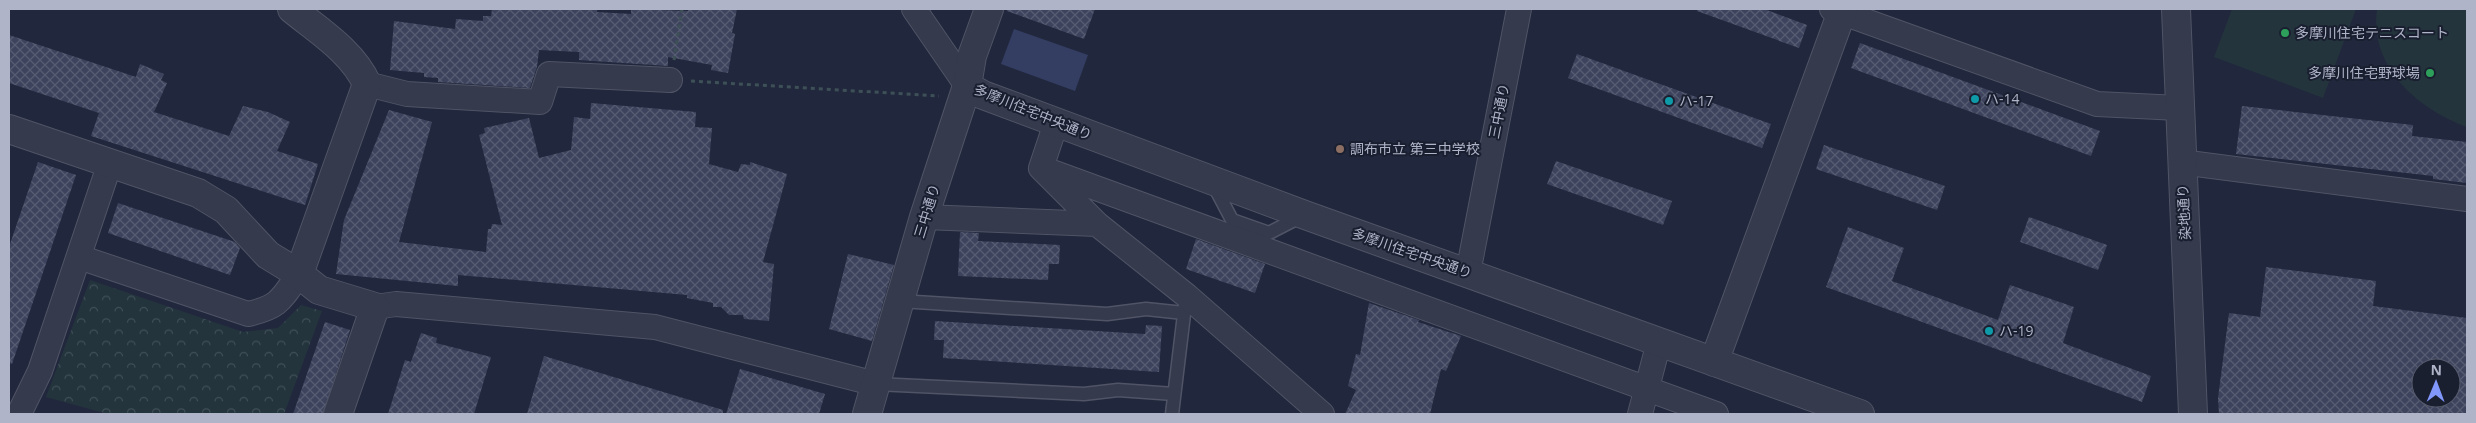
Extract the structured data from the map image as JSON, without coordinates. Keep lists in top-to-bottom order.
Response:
{
  "streets": {
    "street": ["三中通り", "多摩川住宅中央通り", "染地通り"]
  },
  "crossings": [
    ["三中通り", "多摩川住宅中央通り"]
  ],
  "places": [
    "多摩川住宅テニスコート",
    "多摩川住宅野球場",
    "ハ-14",
    "ハ-17",
    "調布市立 第三中学校",
    "ハ-19"
  ],
  "north": "top"
}
